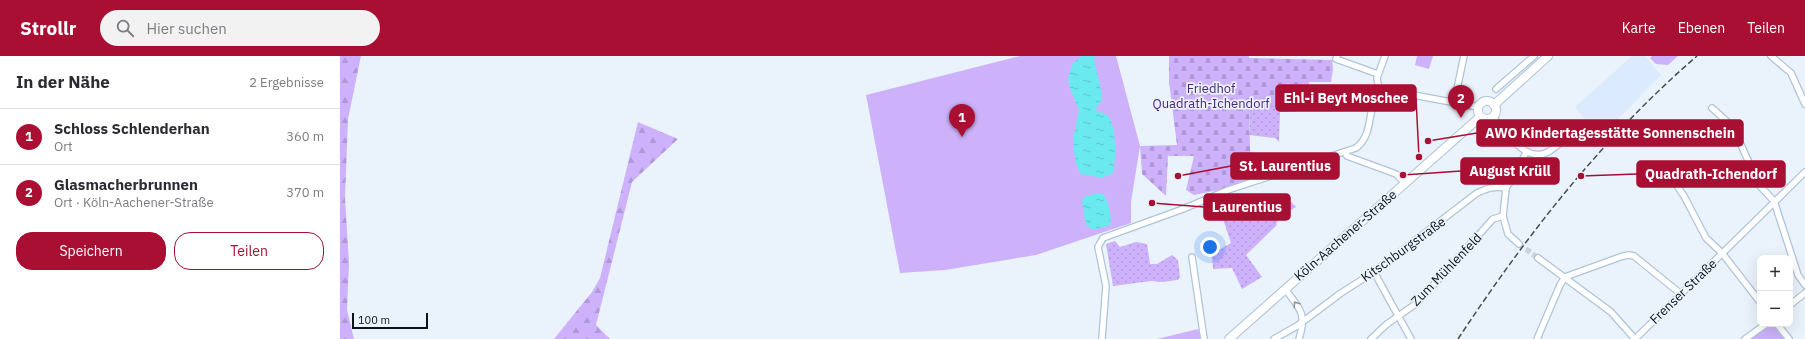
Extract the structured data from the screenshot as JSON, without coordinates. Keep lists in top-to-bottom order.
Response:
{
  "streets": {
    "main road": ["Köln-Aachener-Straße"],
    "street": ["Kitschburgstraße", "Zum Mühlenfeld", "Frenser Straße"]
  },
  "parks": ["Friedhof Quadrath-Ichendorf"],
  "places": [
    "AWO Kindertagesstätte Sonnenschein",
    "Ehl-i Beyt Moschee",
    "August Krüll",
    "St. Laurentius",
    "Quadrath-Ichendorf",
    "Laurentius"
  ],
  "scale_bar": "100 m",
  "page": {
    "header": "Strollr",
    "search": "Hier suchen",
    "nav": ["Karte", "Ebenen", "Teilen"],
    "heading": ["In der Nähe", "2 Ergebnisse"],
    "pins": ["2", "1"],
    "list": [
      {
        "mark": "1",
        "name": "Schloss Schlenderhan",
        "note": "Ort",
        "value": "360 m"
      },
      {
        "mark": "2",
        "name": "Glasmacherbrunnen",
        "note": "Ort · Köln-Aachener-Straße",
        "value": "370 m"
      }
    ],
    "buttons": ["Speichern", "Teilen"],
    "map_buttons": ["+", "−"],
    "scale": "100 m"
  }
}
